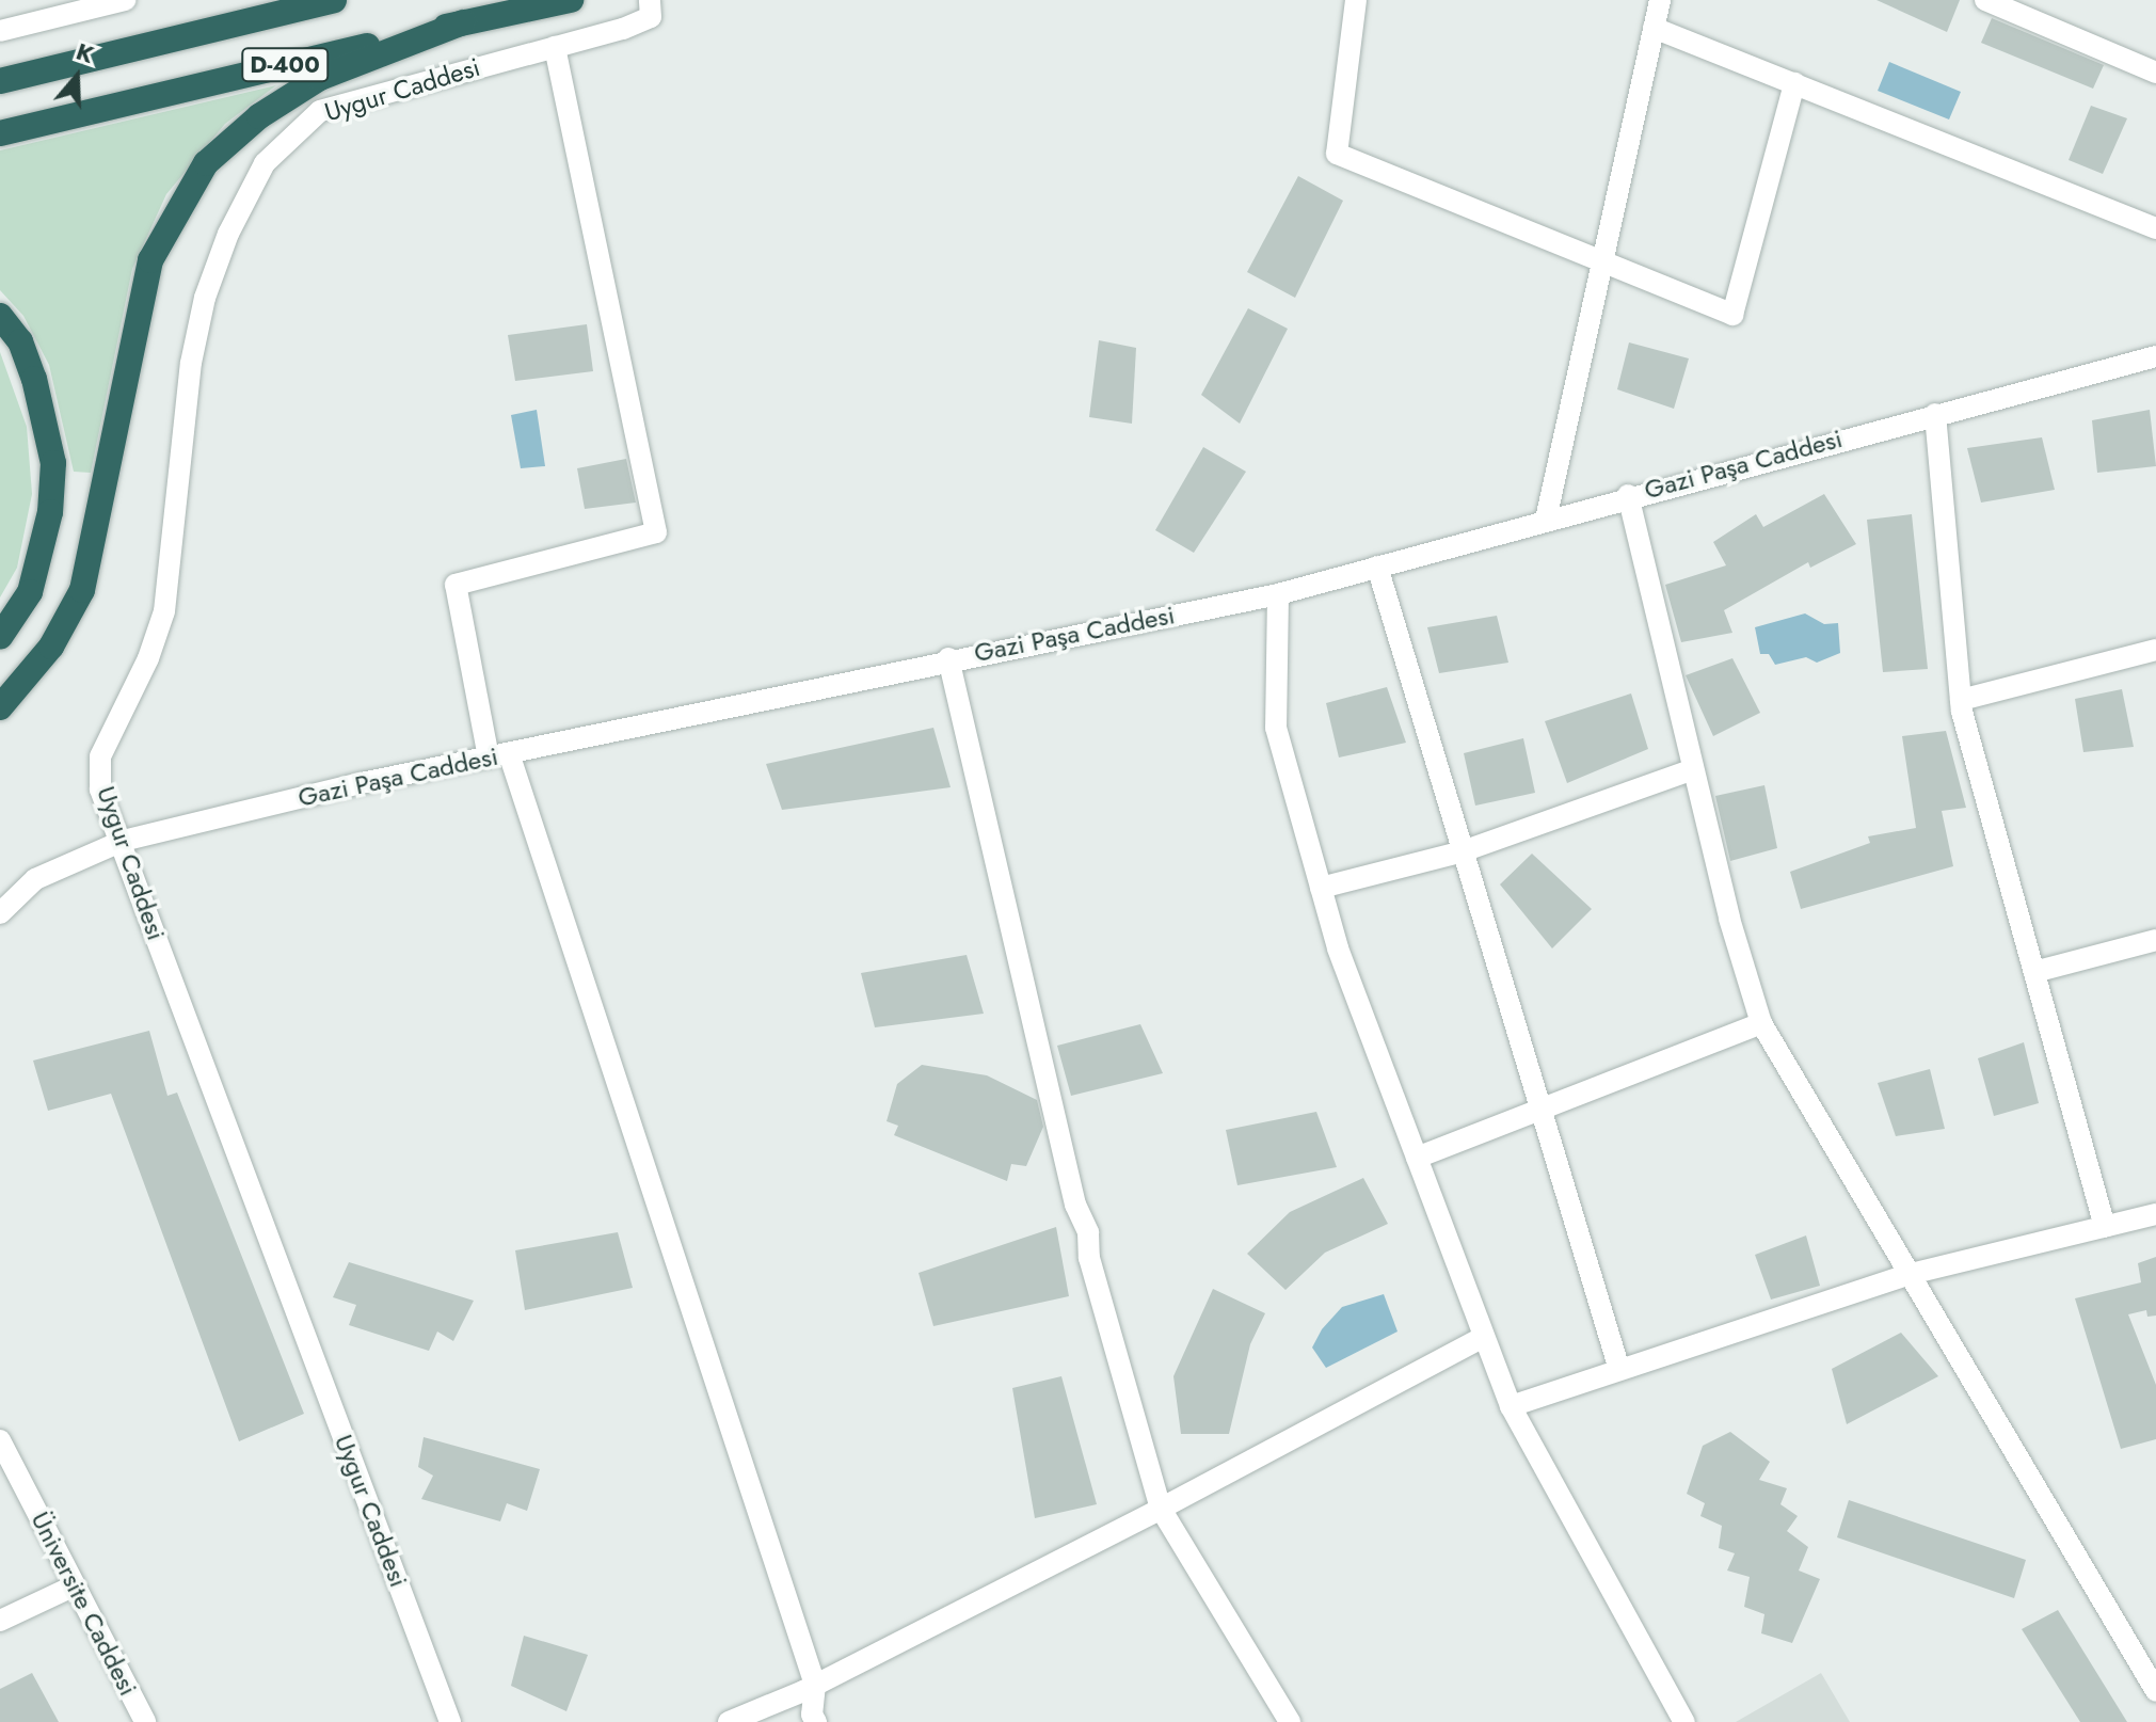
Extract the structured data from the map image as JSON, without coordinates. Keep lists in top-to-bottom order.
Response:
{
  "streets": {
    "highway": ["D-400"],
    "street": ["Uygur Caddesi", "Gazi Paşa Caddesi", "Üniversite Caddesi"]
  },
  "crossings": [
    ["Uygur Caddesi", "Gazi Paşa Caddesi"]
  ],
  "north": "top"
}
